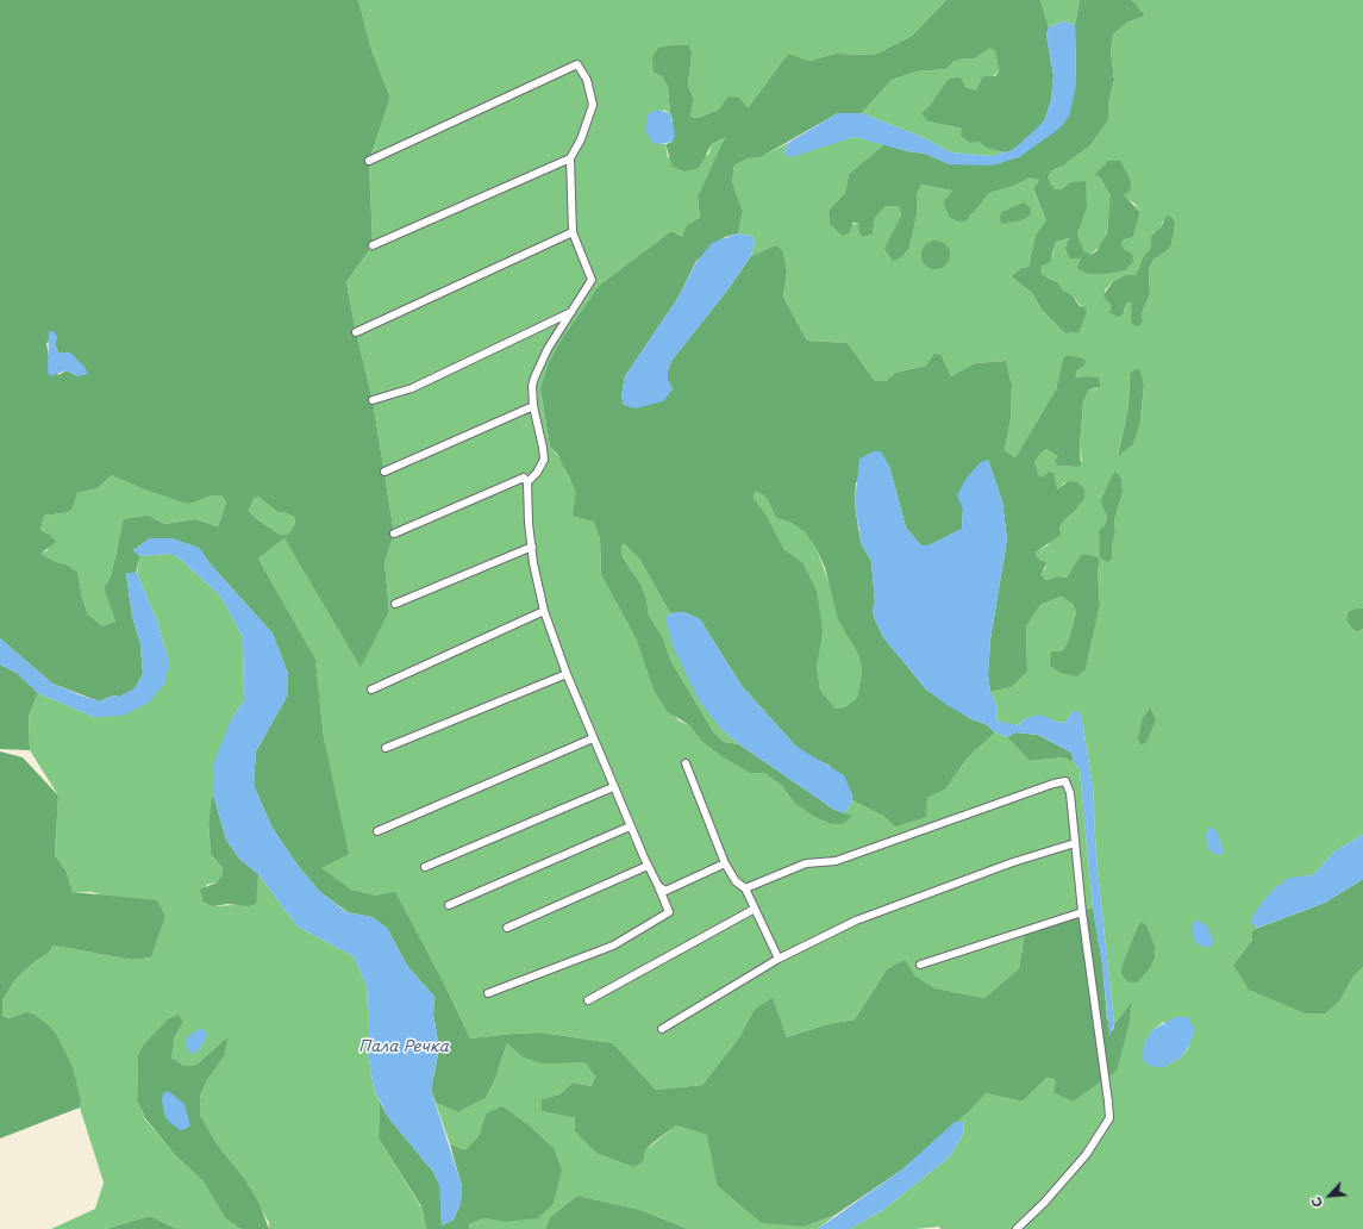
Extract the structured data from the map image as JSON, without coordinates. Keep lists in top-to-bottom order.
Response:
{
  "water": ["Пала Речка"],
  "north": "bottom left"
}
